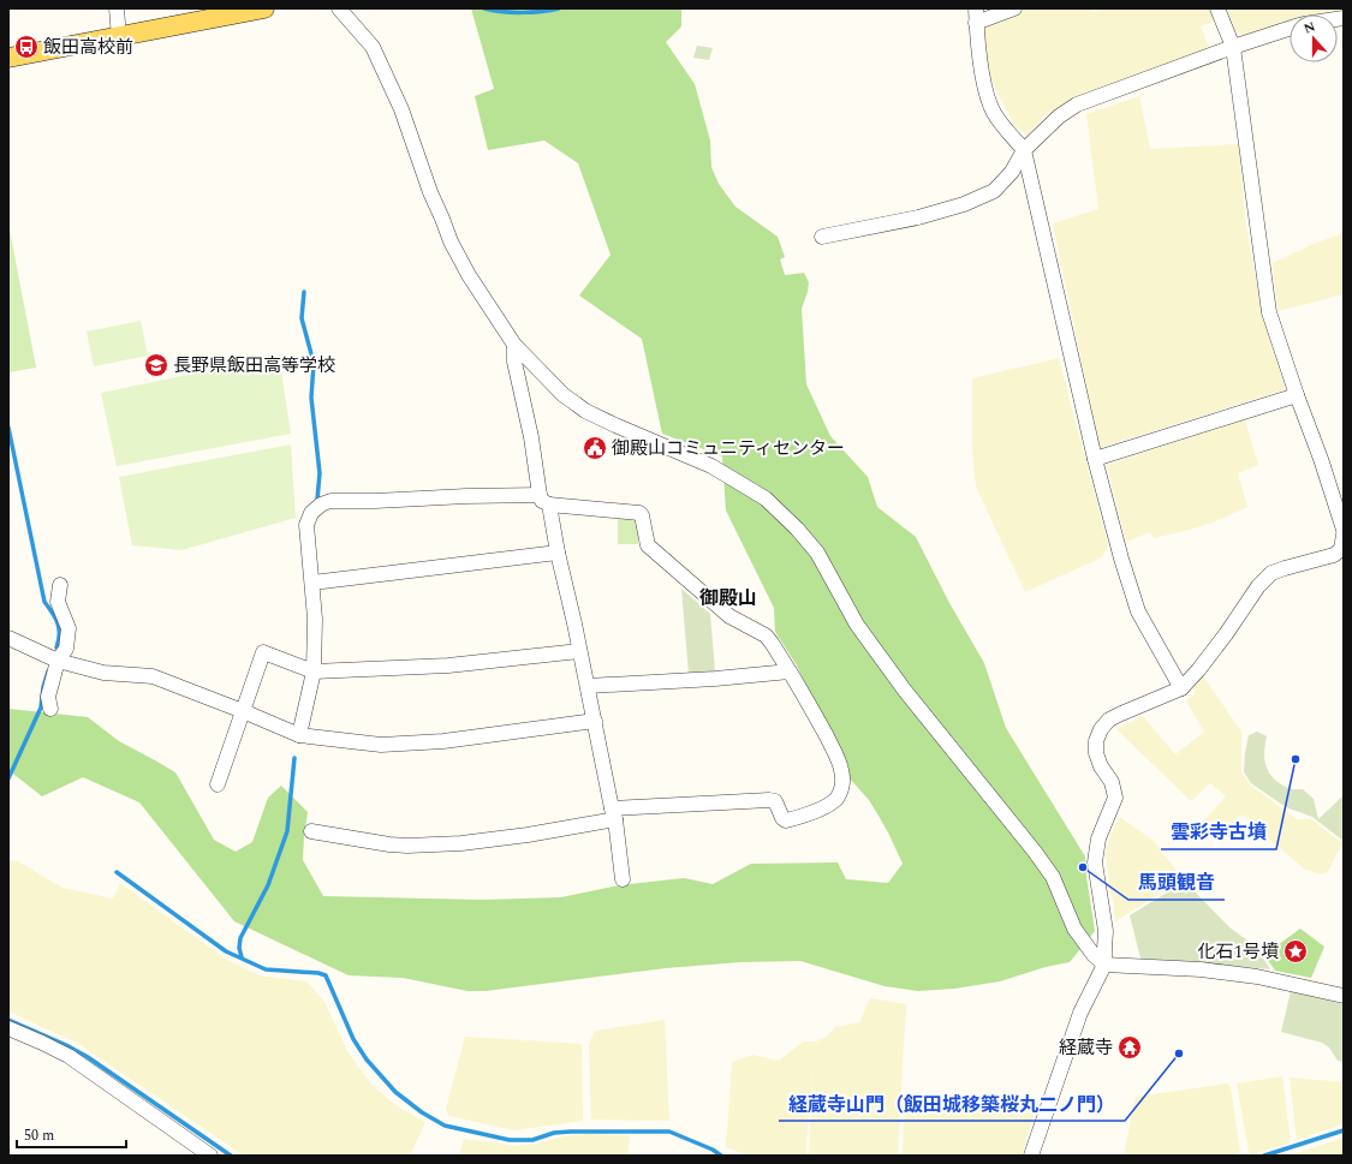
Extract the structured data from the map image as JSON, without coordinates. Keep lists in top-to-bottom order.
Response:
{
  "districts": ["御殿山"],
  "places": {
    "bus stop": ["飯田高校前"],
    "school or university": ["長野県飯田高等学校"],
    "public building": ["御殿山コミュニティセンター"],
    "other": ["雲彩寺古墳", "馬頭観音", "経蔵寺山門（飯田城移築桜丸二ノ門）"],
    "place": ["化石1号墳"],
    "temple": ["経蔵寺"]
  },
  "scale_bar": "50 m",
  "north": "top"
}
